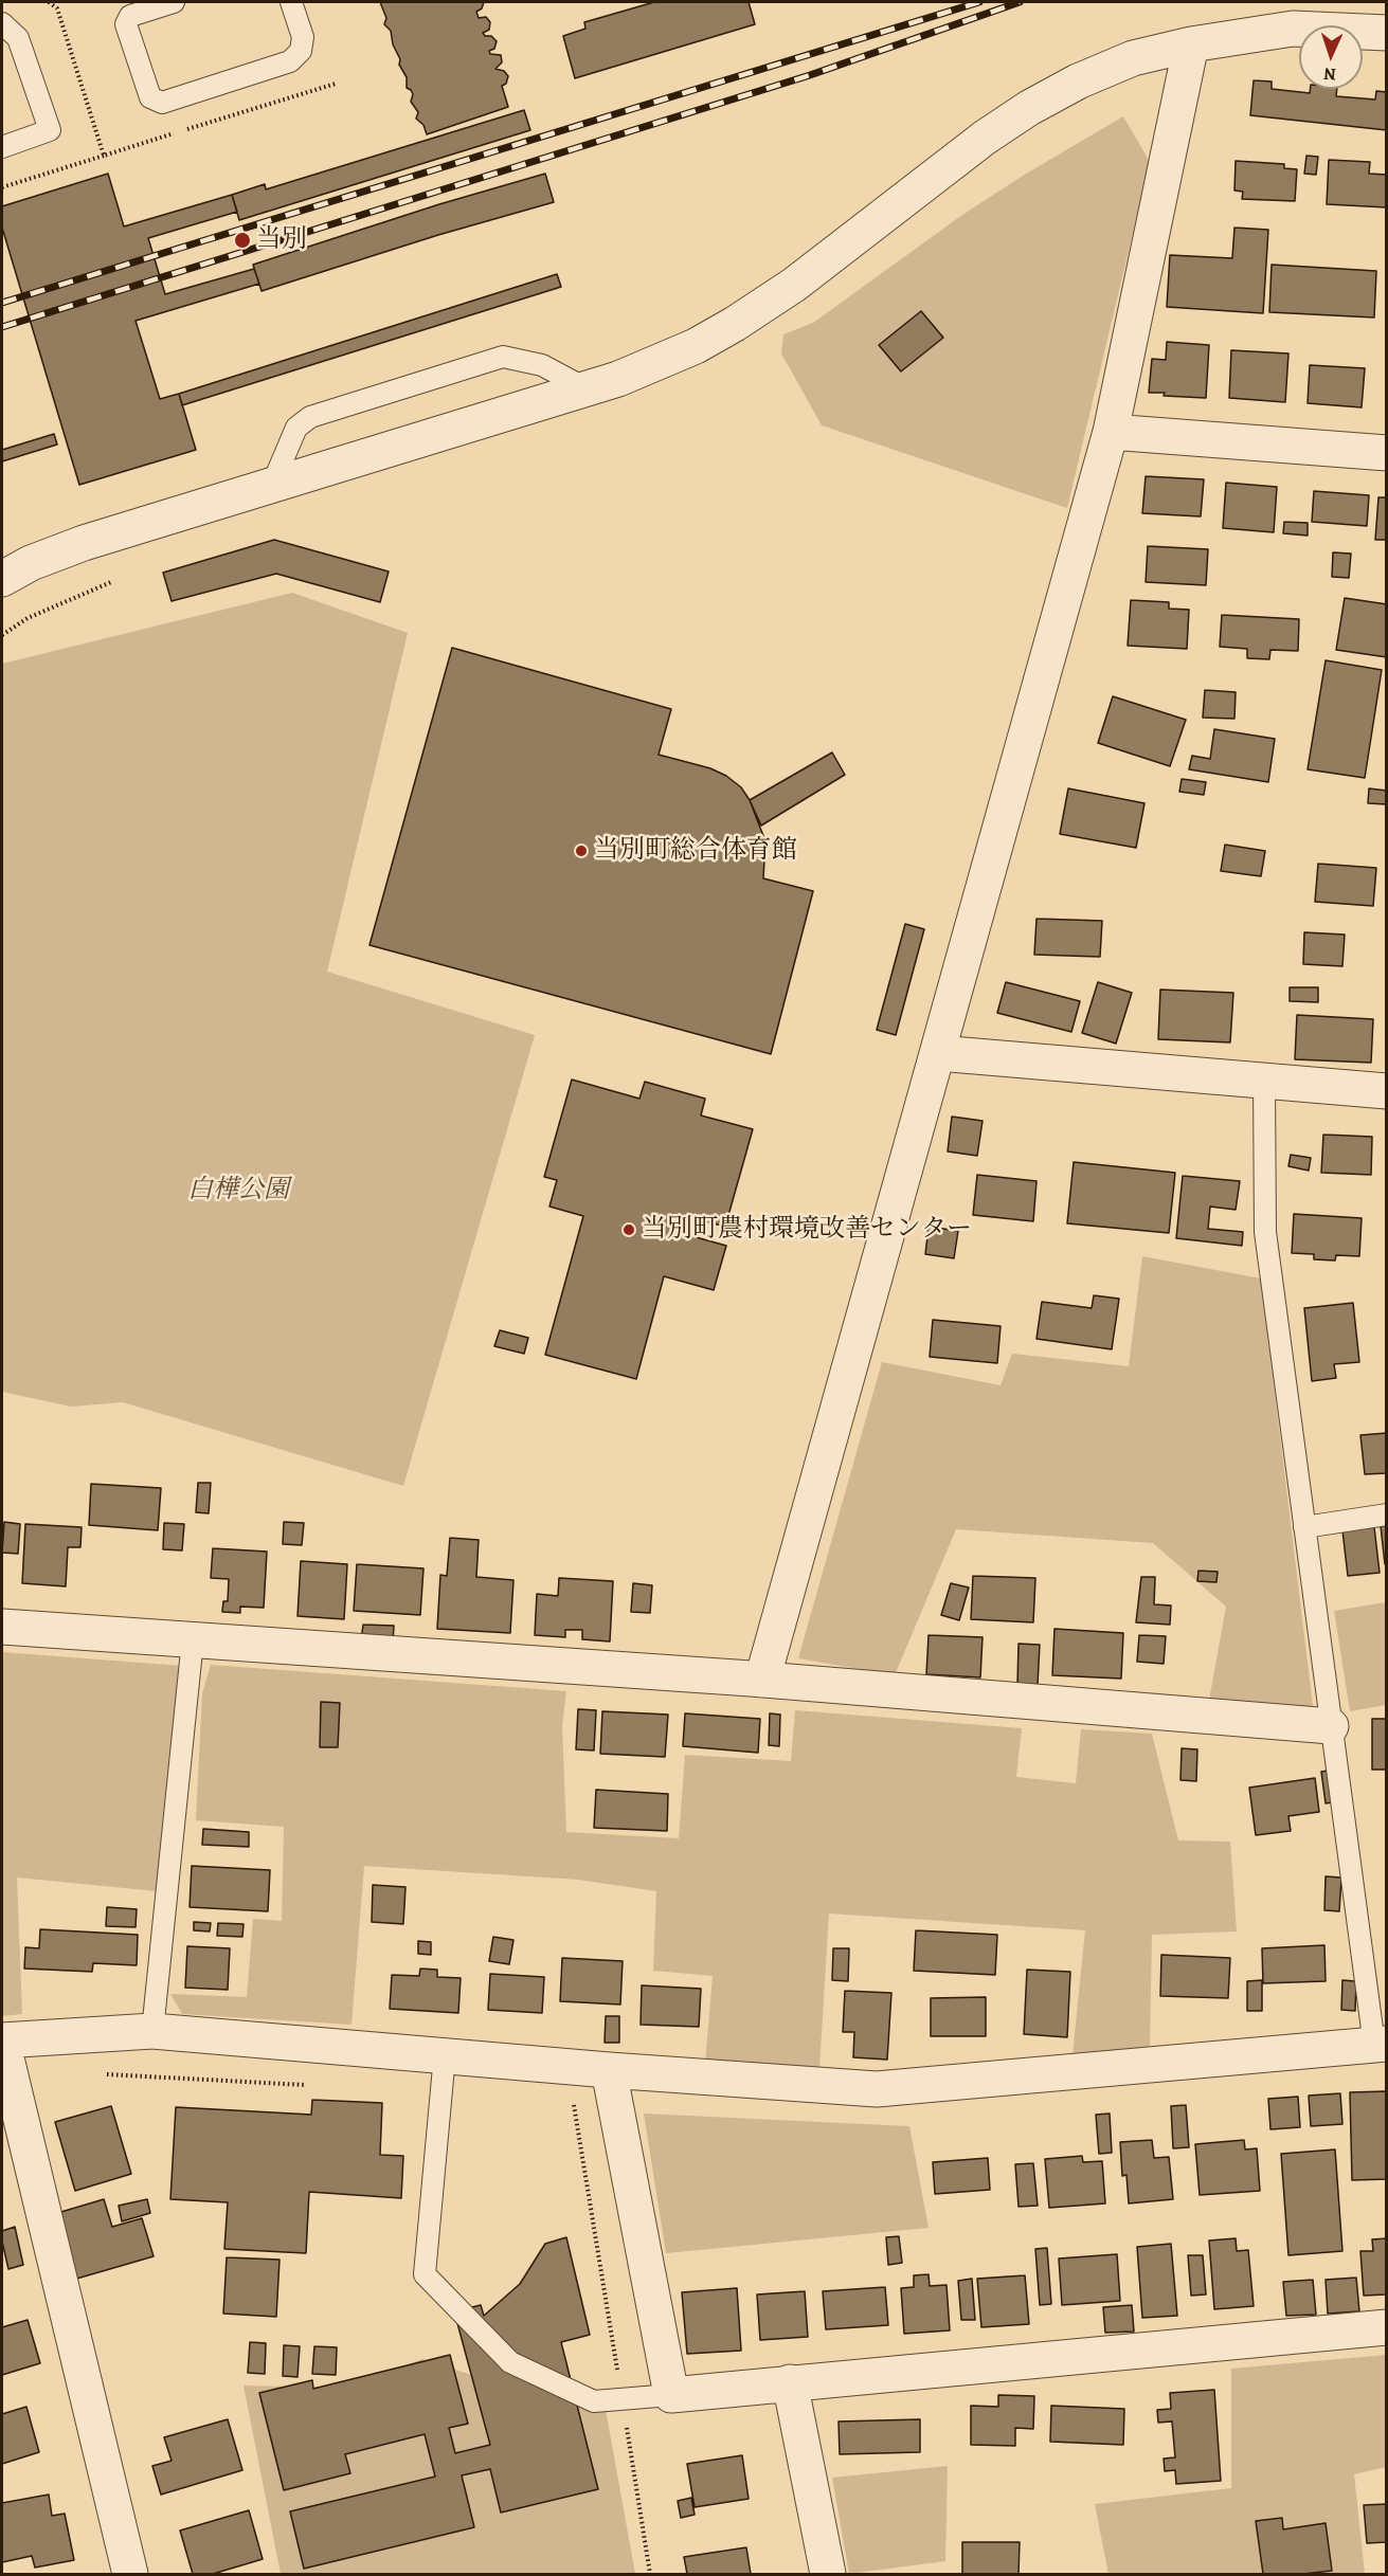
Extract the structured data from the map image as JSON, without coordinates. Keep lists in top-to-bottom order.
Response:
{
  "parks": ["白樺公園"],
  "places": ["当別", "当別町総合体育館", "当別町農村環境改善センター"],
  "north": "bottom"
}
